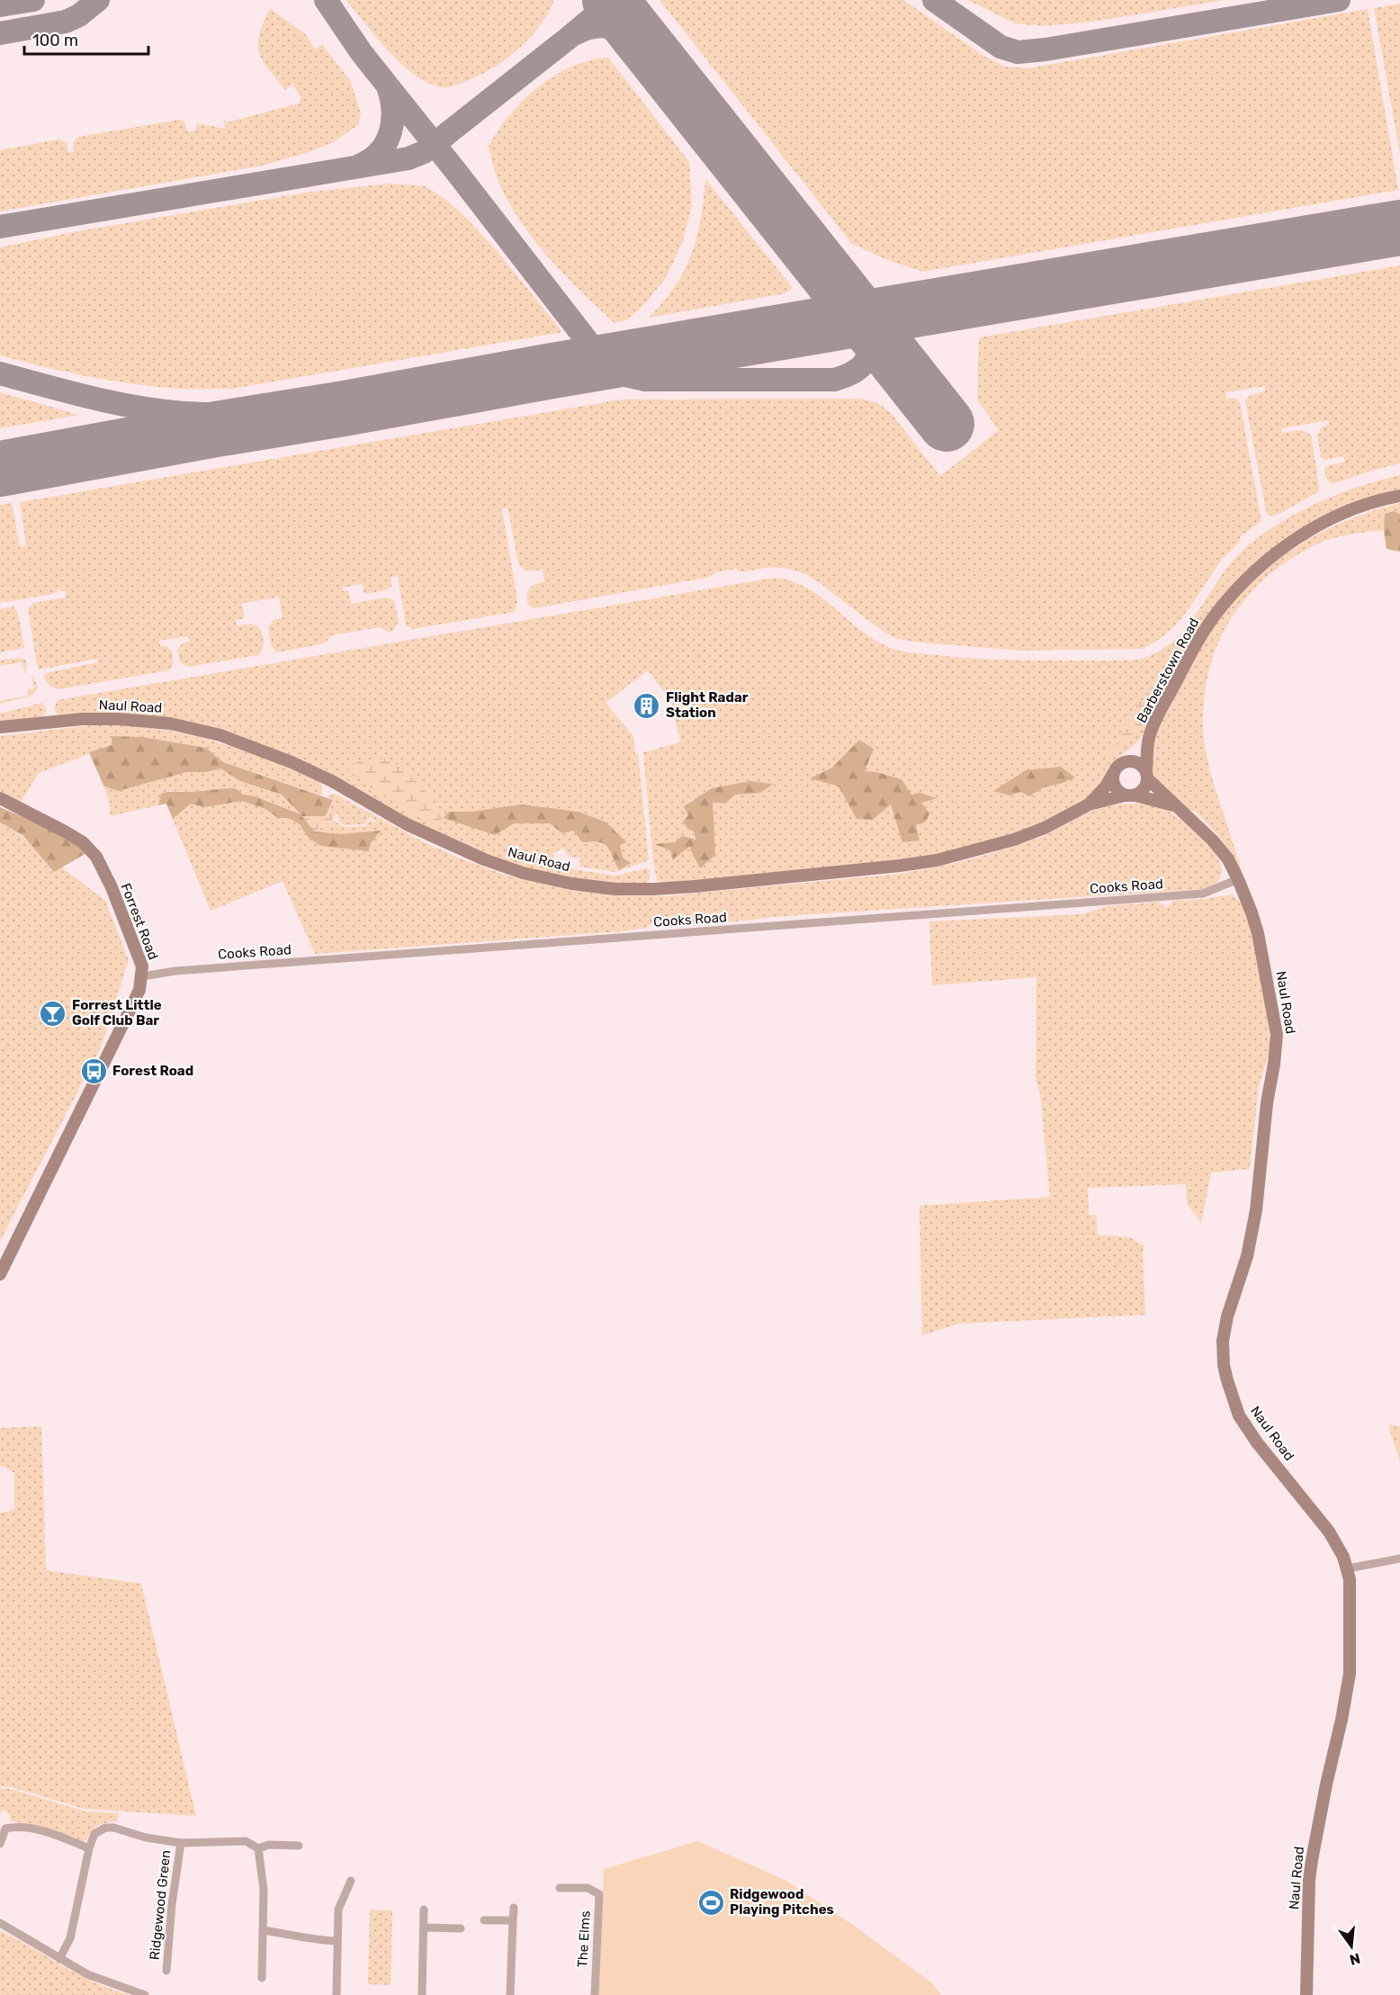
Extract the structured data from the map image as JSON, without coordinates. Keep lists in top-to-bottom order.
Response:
{
  "streets": {
    "main road": ["Barberstown Road", "Naul Road", "Forrest Road"],
    "street": ["Cooks Road", "Ridgewood Green", "The Elms"]
  },
  "crossings": [
    ["Barberstown Road", "Naul Road"],
    ["Naul Road", "Cooks Road"],
    ["Cooks Road", "Forrest Road"]
  ],
  "places": {
    "building": ["Flight Radar Station"],
    "bar": ["Forrest Little Golf Club Bar"],
    "bus stop": ["Forest Road"],
    "sports": ["Ridgewood Playing Pitches"]
  },
  "scale_bar": "100 m",
  "north": "bottom"
}
